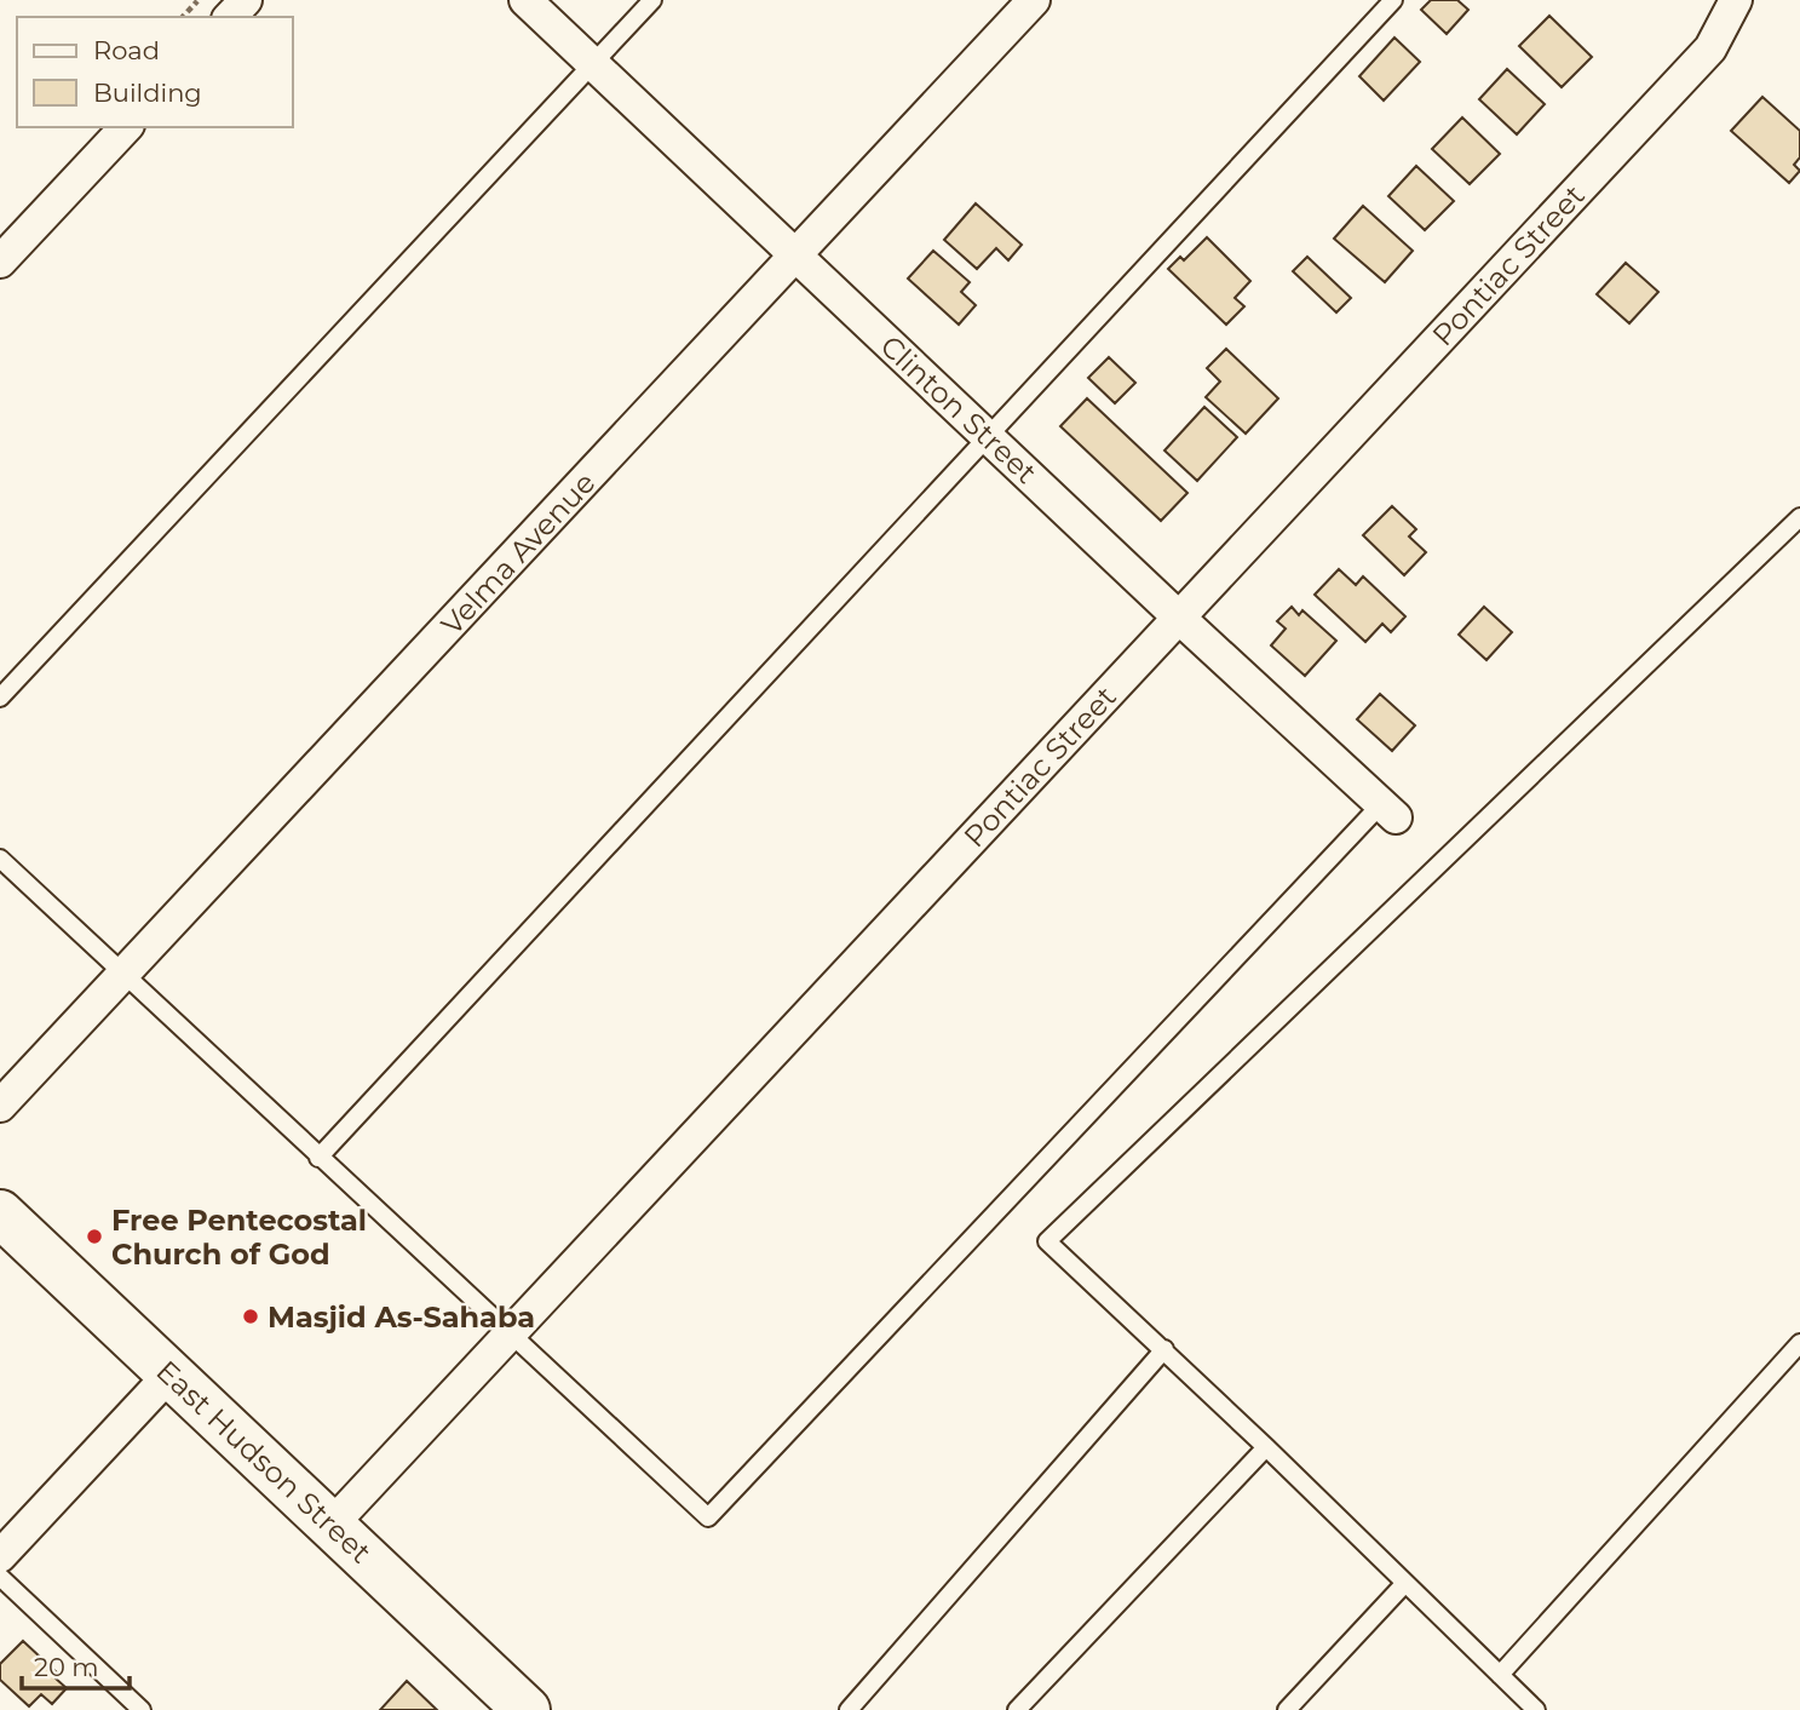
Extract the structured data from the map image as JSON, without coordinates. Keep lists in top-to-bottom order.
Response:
{
  "streets": {
    "main road": ["East Hudson Street"],
    "street": ["Pontiac Street", "Clinton Street", "Velma Avenue"]
  },
  "crossings": [
    ["Pontiac Street", "Clinton Street"],
    ["Pontiac Street", "East Hudson Street"],
    ["Clinton Street", "Velma Avenue"]
  ],
  "places": ["Free Pentecostal Church of God", "Masjid As-Sahaba"],
  "legend": ["Road", "Building"],
  "scale_bar": "20 m"
}
